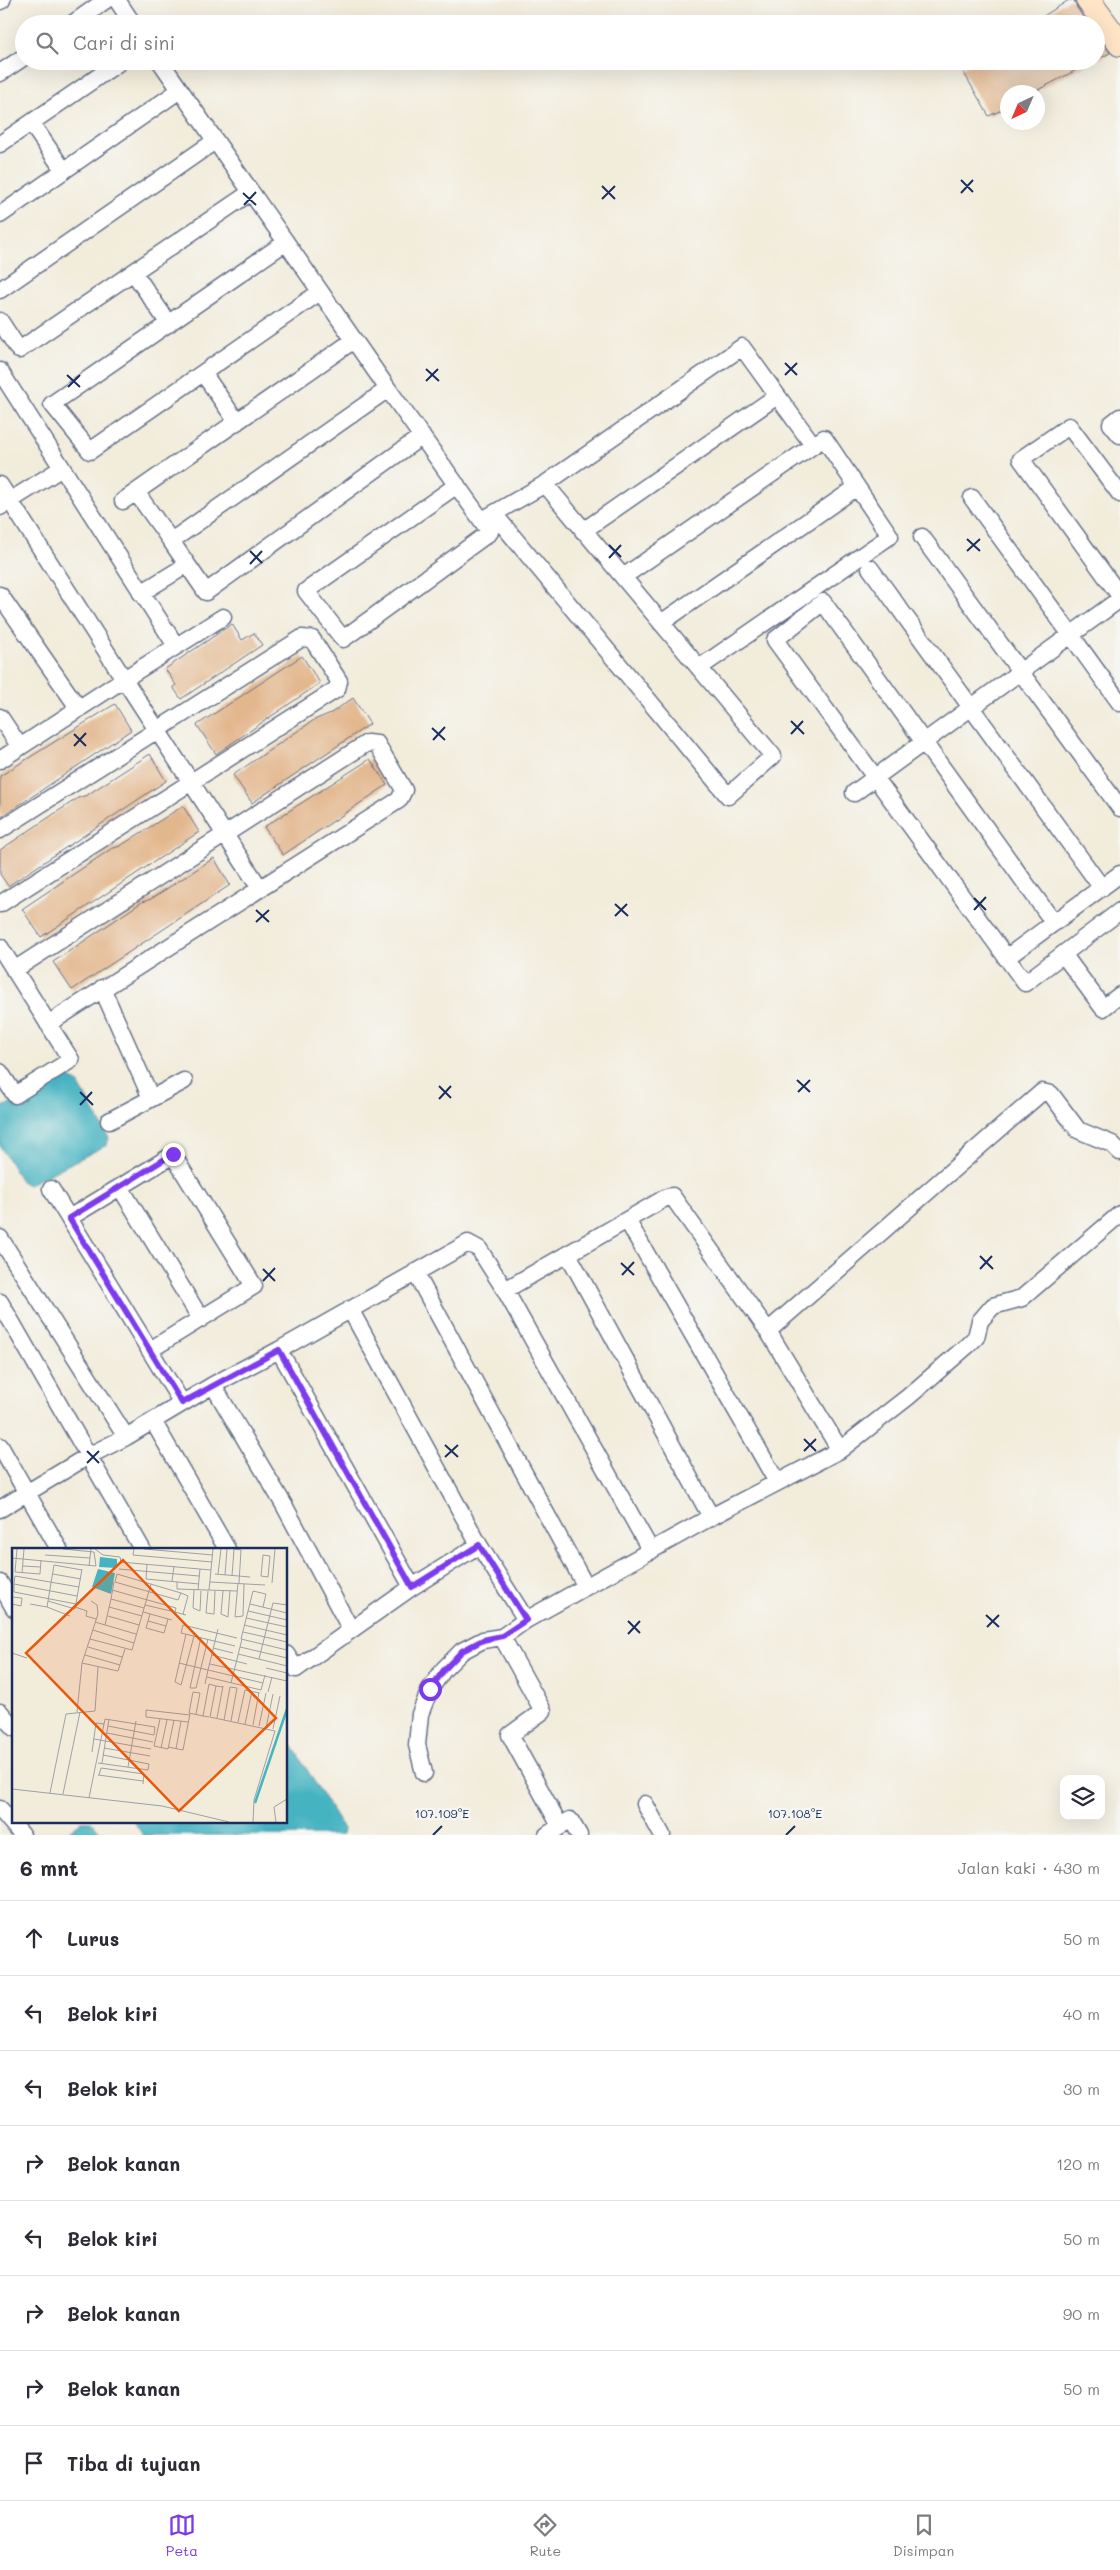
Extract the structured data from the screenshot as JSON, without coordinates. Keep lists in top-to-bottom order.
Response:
{
  "north": "bottom left",
  "page": {
    "search": "Cari di sini",
    "heading": ["6 mnt", "Jalan kaki · 430 m"],
    "list": [
      ["Lurus", "50 m"],
      ["Belok kiri", "40 m"],
      ["Belok kiri", "30 m"],
      ["Belok kanan", "120 m"],
      ["Belok kiri", "50 m"],
      ["Belok kanan", "90 m"],
      ["Belok kanan", "50 m"],
      "Tiba di tujuan"
    ],
    "nav": ["Peta", "Rute", "Disimpan"]
  },
  "coordinates": ["107.109°E", "107.108°E"]
}
